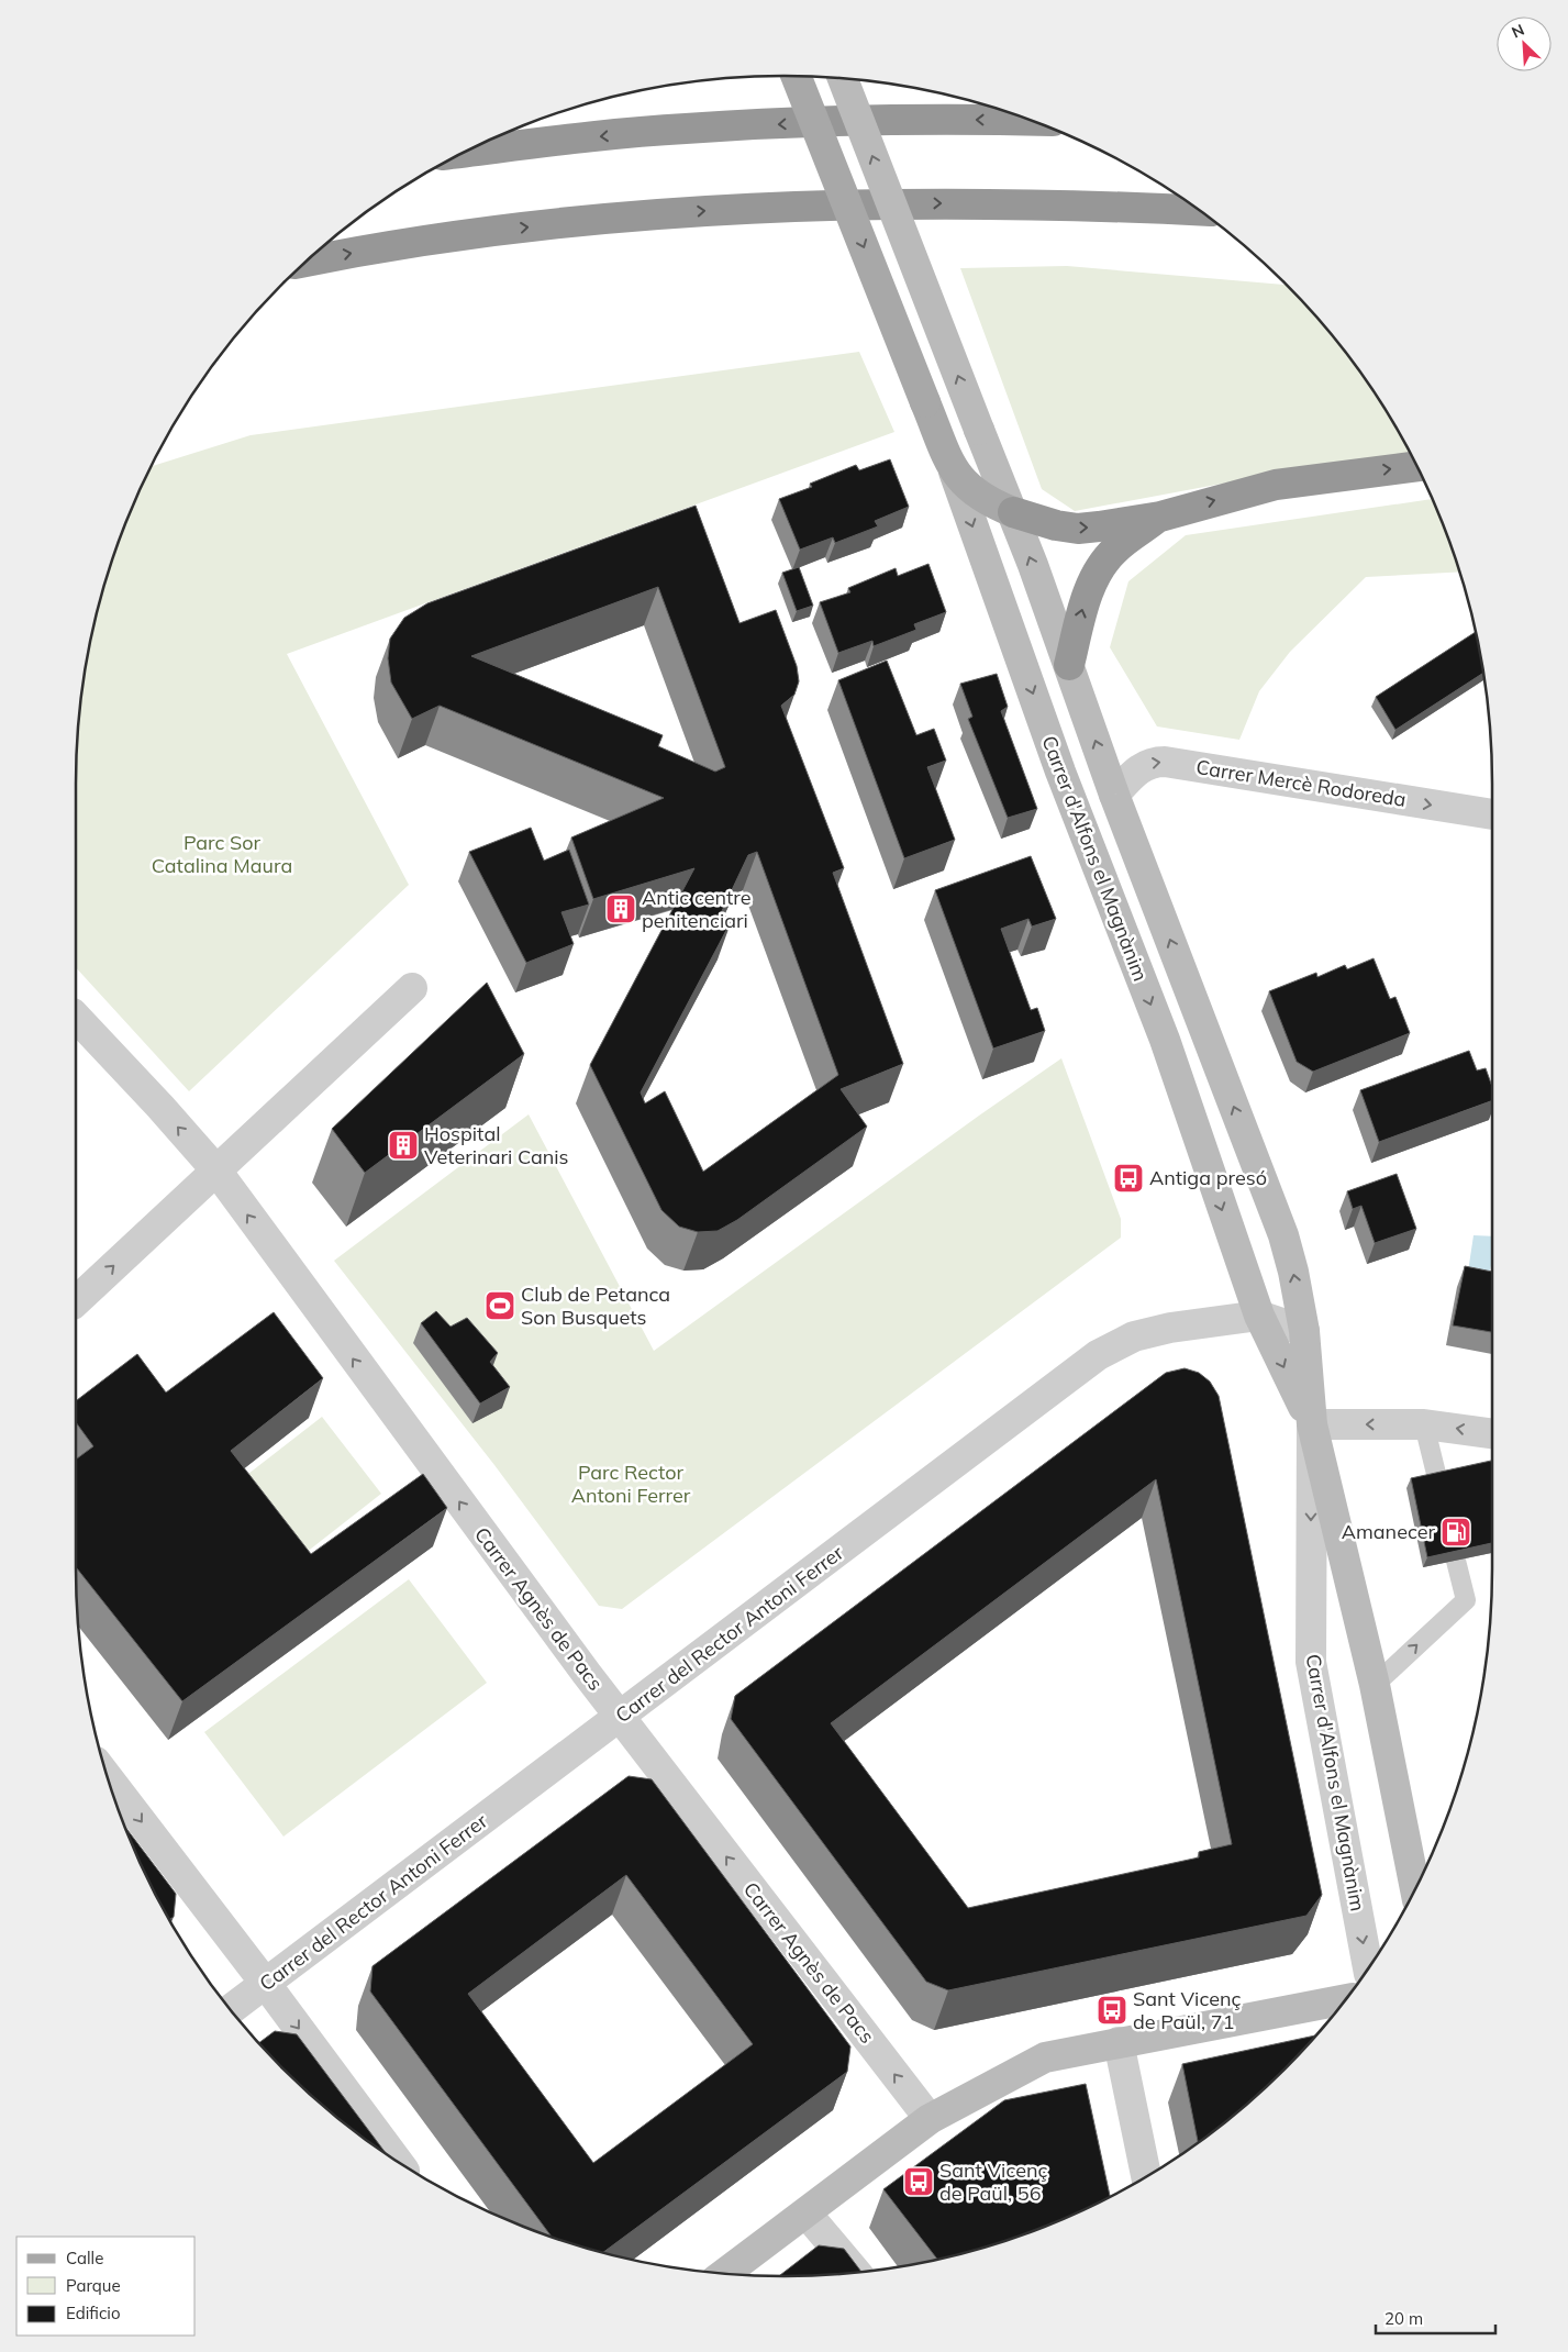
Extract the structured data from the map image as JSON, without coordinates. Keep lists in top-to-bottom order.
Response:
{
  "streets": {
    "main road": ["Carrer d'Alfons el Magnànim"],
    "street": ["Carrer Mercè Rodoreda", "Carrer Agnès de Pacs", "Carrer del Rector Antoni Ferrer"]
  },
  "crossings": [
    ["Carrer Mercè Rodoreda", "Carrer d'Alfons el Magnànim"],
    ["Carrer d'Alfons el Magnànim", "Carrer del Rector Antoni Ferrer"],
    ["Carrer Agnès de Pacs", "Carrer del Rector Antoni Ferrer"]
  ],
  "one_way": ["Carrer Mercè Rodoreda", "Carrer Agnès de Pacs"],
  "parks": ["Parc Sor Catalina Maura", "Parc Rector Antoni Ferrer"],
  "places": {
    "building": ["Antic centre penitenciari", "Hospital Veterinari Canis"],
    "bus stop": ["Antiga presó", "Sant Vicenç de Paül, 71", "Sant Vicenç de Paül, 56"],
    "sports": ["Club de Petanca Son Busquets"],
    "fuel station": ["Amanecer"]
  },
  "legend": ["Calle", "Parque", "Edificio"],
  "scale_bar": "20 m",
  "north": "top left"
}
